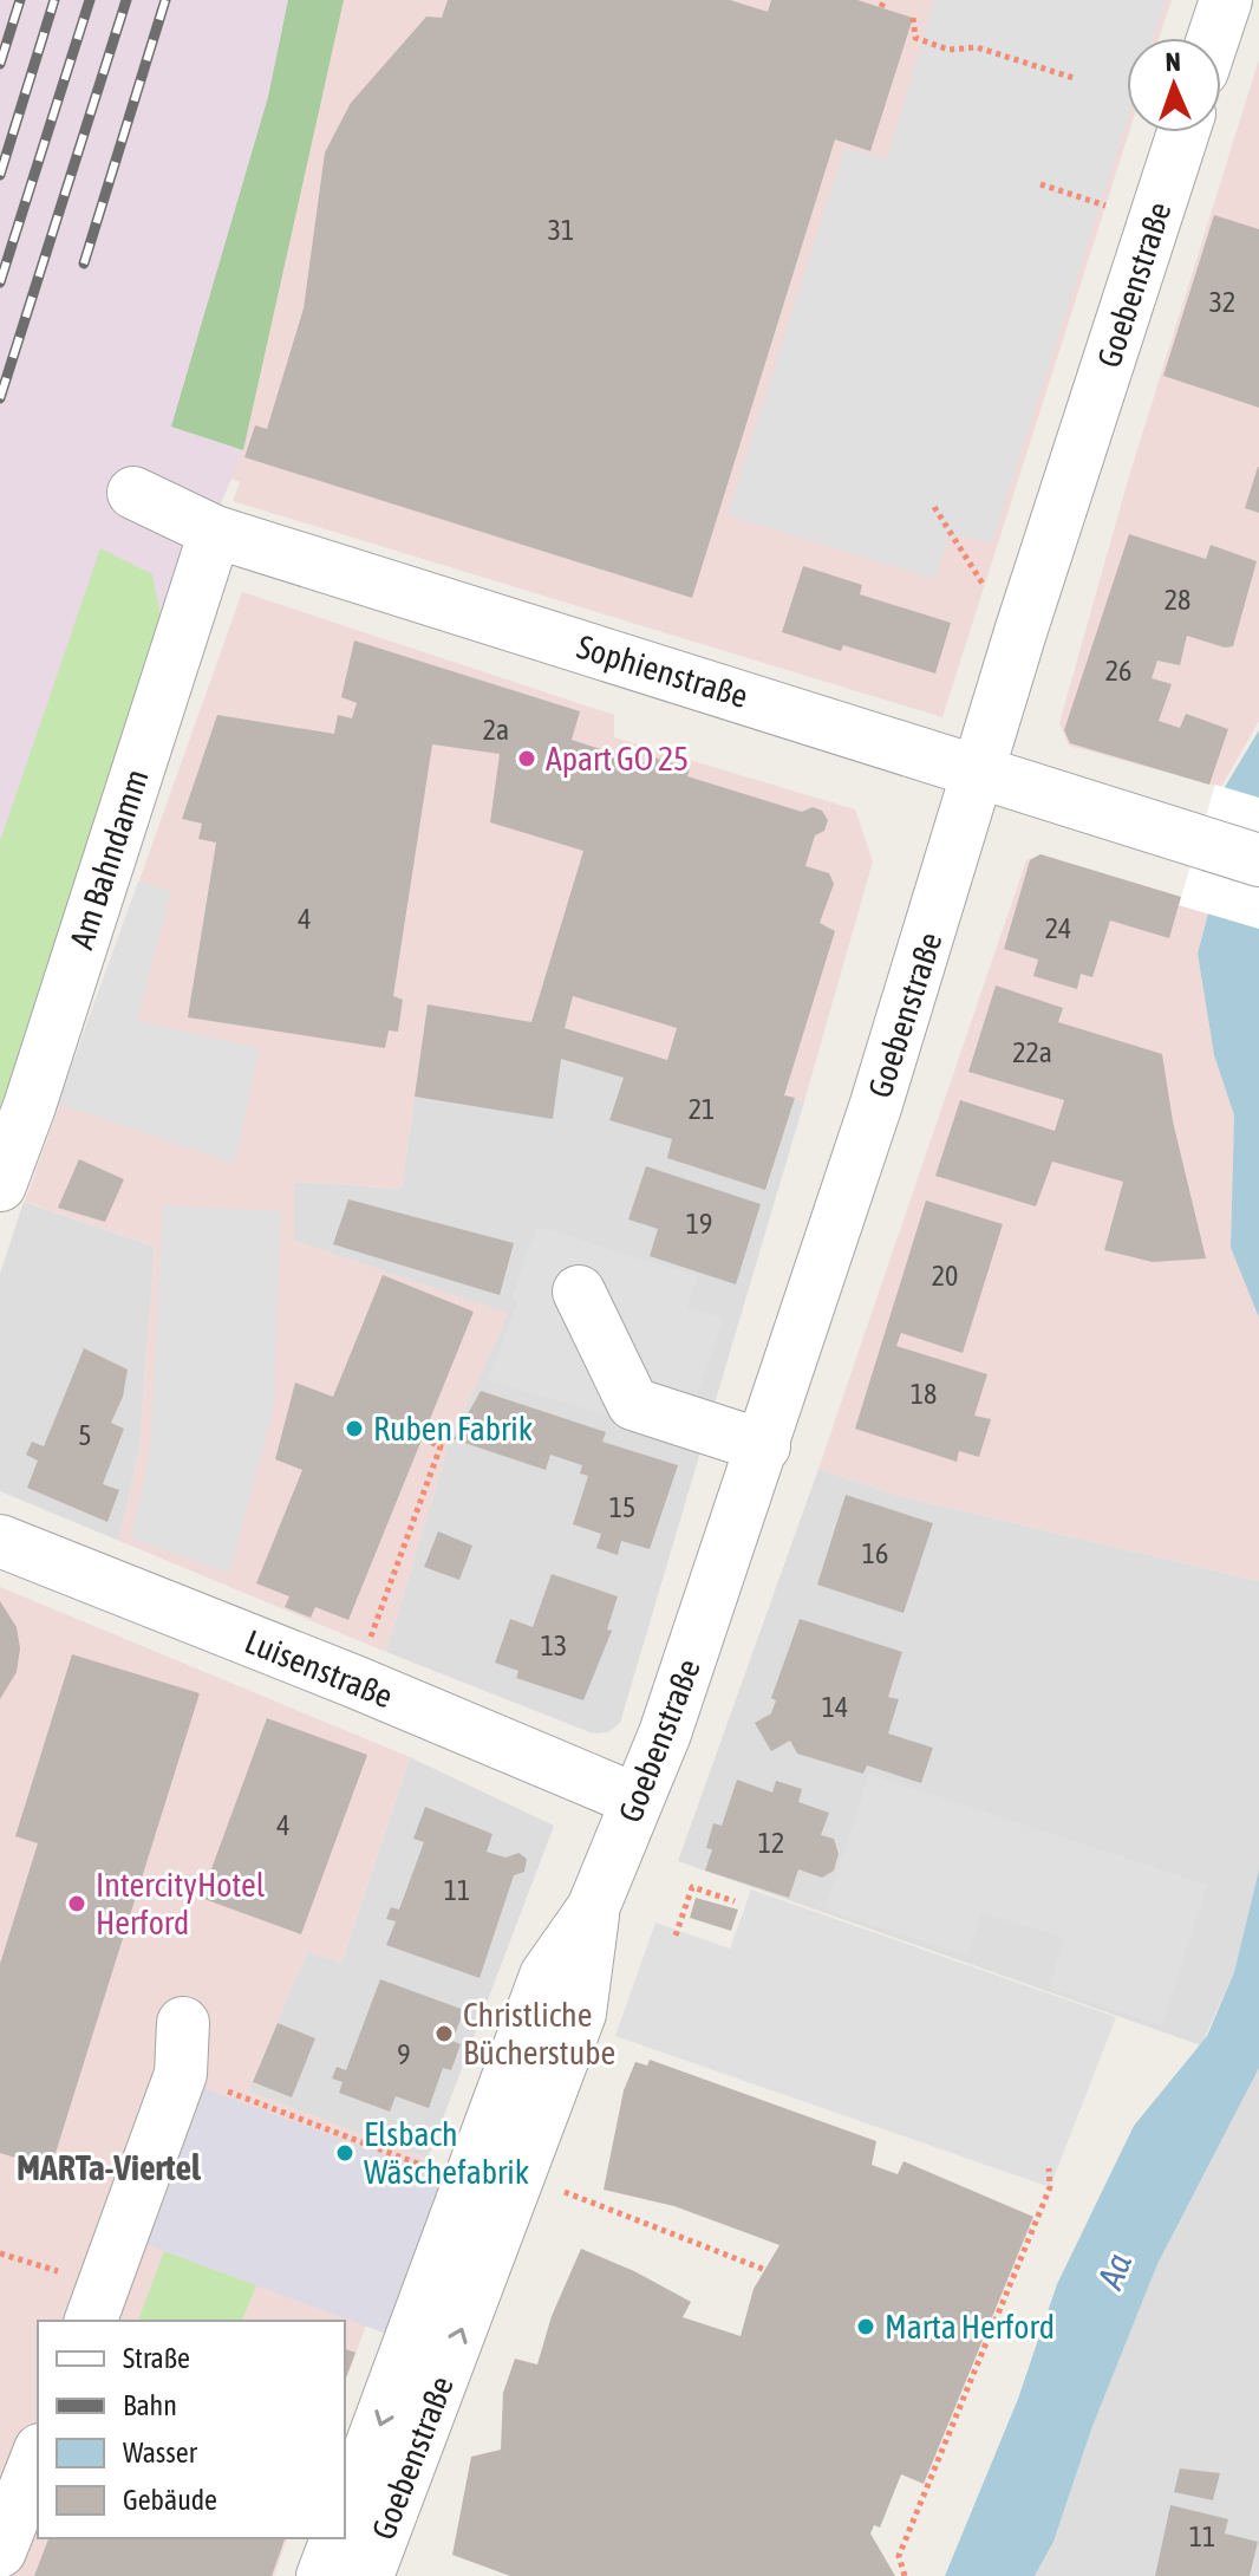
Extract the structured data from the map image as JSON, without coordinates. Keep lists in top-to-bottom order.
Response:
{
  "streets": {
    "street": [
      "Goebenstraße",
      "Sophienstraße",
      "Am Bahndamm",
      "Luisenstraße"
    ]
  },
  "crossings": [
    ["Goebenstraße", "Sophienstraße"],
    ["Goebenstraße", "Luisenstraße"],
    ["Sophienstraße", "Am Bahndamm"]
  ],
  "districts": ["MARTa-Viertel"],
  "water": ["Aa"],
  "places": [
    "Apart GO 25",
    "Ruben Fabrik",
    "IntercityHotel Herford",
    "Christliche Bücherstube",
    "Elsbach Wäschefabrik",
    "Marta Herford"
  ],
  "house_numbers": [
    "31",
    "32",
    "28",
    "26",
    "2a",
    "4",
    "24",
    "22a",
    "21",
    "19",
    "20",
    "18",
    "5",
    "15",
    "16",
    "13",
    "14",
    "4",
    "12",
    "11",
    "9",
    "11"
  ],
  "legend": [
    "Straße",
    "Bahn",
    "Wasser",
    "Gebäude"
  ],
  "north": "top"
}
